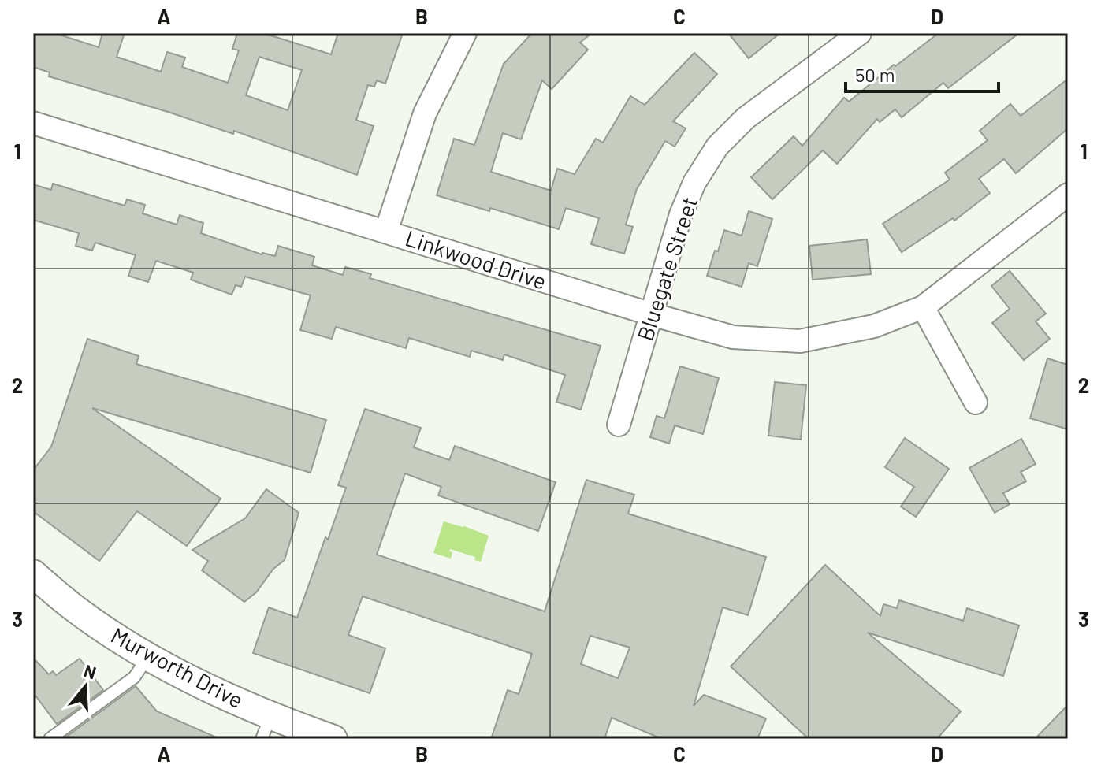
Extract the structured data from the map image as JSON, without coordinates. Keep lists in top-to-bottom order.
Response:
{
  "streets": {
    "street": ["Linkwood Drive", "Bluegate Street", "Murworth Drive"]
  },
  "crossings": [
    ["Linkwood Drive", "Bluegate Street"]
  ],
  "scale_bar": "50 m",
  "north": "top",
  "grid": {
    "columns": [
      "A",
      "B",
      "C",
      "D"
    ],
    "rows": ["1", "2", "3"]
  }
}
